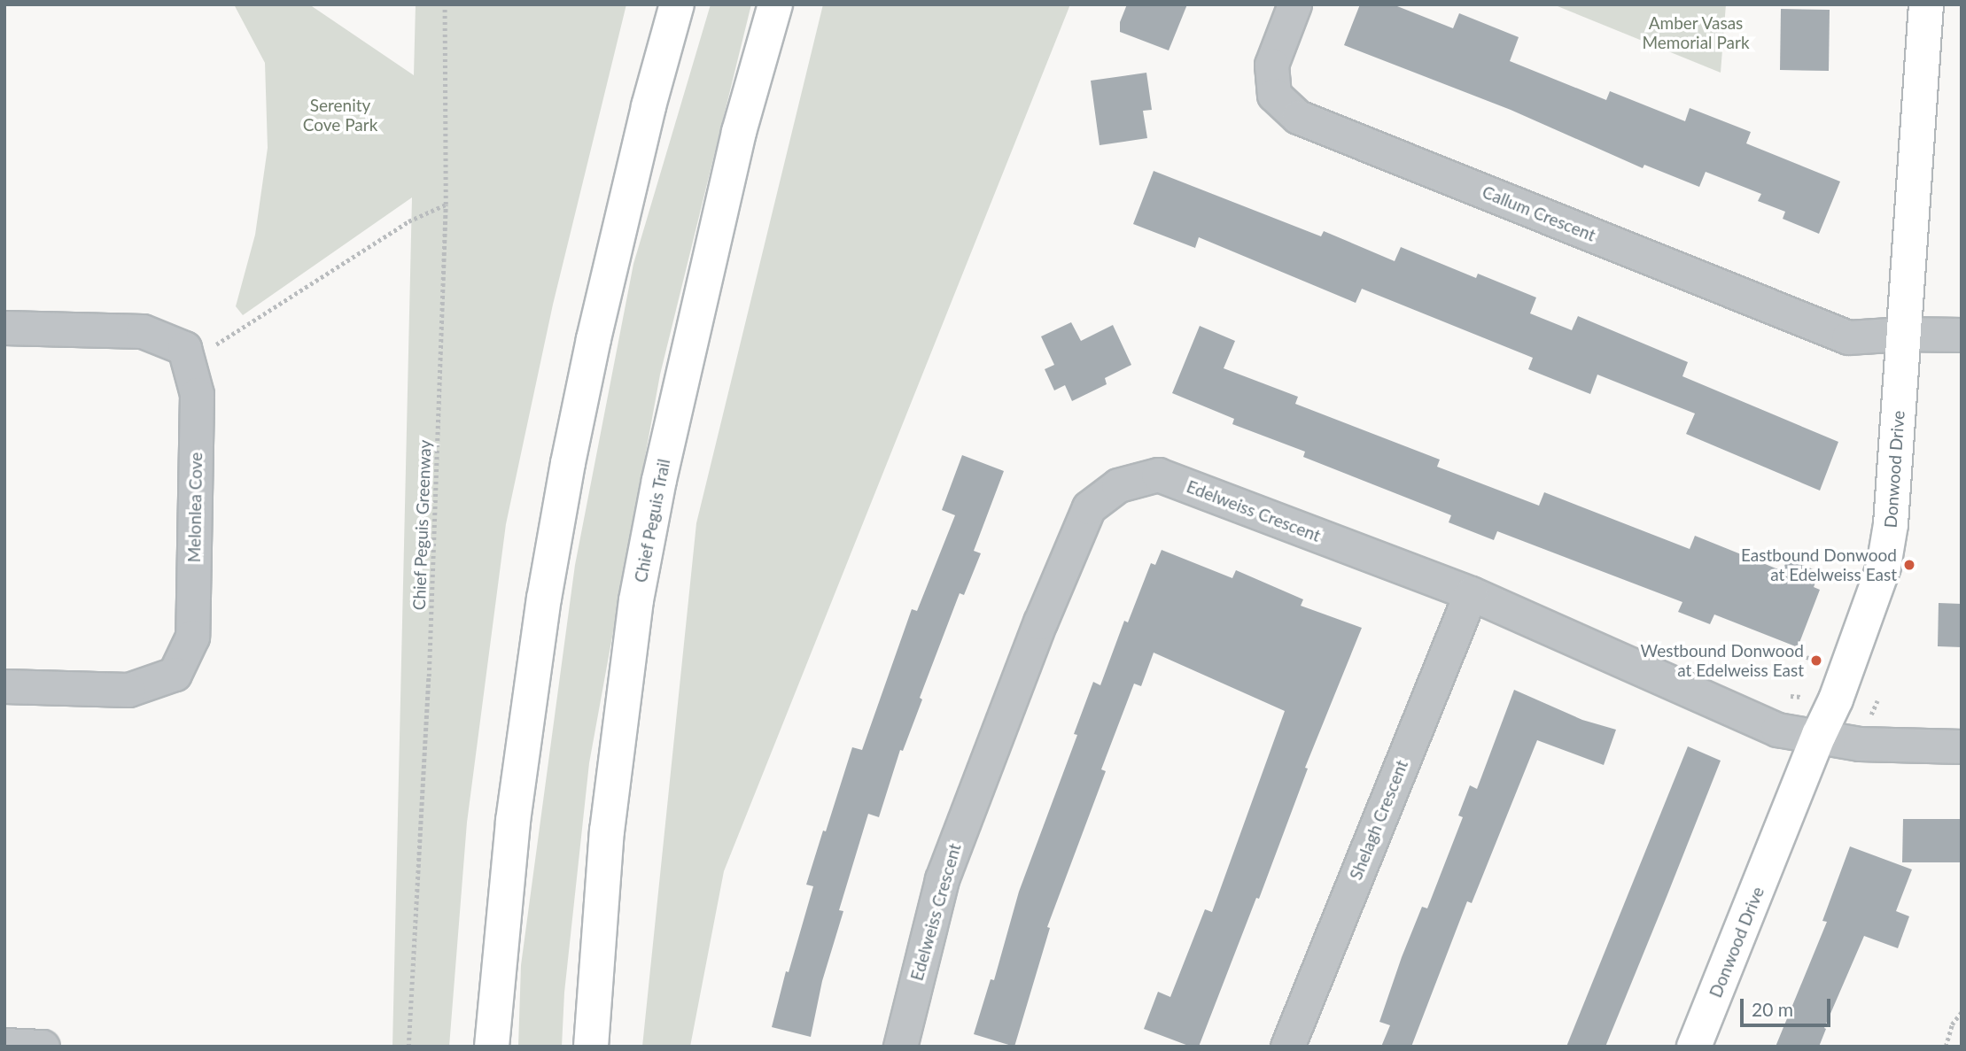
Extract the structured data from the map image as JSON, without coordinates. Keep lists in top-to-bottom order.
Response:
{
  "streets": {
    "main road": ["Donwood Drive", "Chief Peguis Trail"],
    "street": [
      "Callum Crescent",
      "Melonlea Cove",
      "Edelweiss Crescent",
      "Shelagh Crescent"
    ],
    "path": ["Chief Peguis Greenway"]
  },
  "crossings": [
    ["Callum Crescent", "Donwood Drive"],
    ["Donwood Drive", "Edelweiss Crescent"],
    ["Edelweiss Crescent", "Shelagh Crescent"]
  ],
  "parks": ["Amber Vasas Memorial Park", "Serenity Cove Park"],
  "places": ["Eastbound Donwood at Edelweiss East", "Westbound Donwood at Edelweiss East"],
  "scale_bar": "20 m"
}
